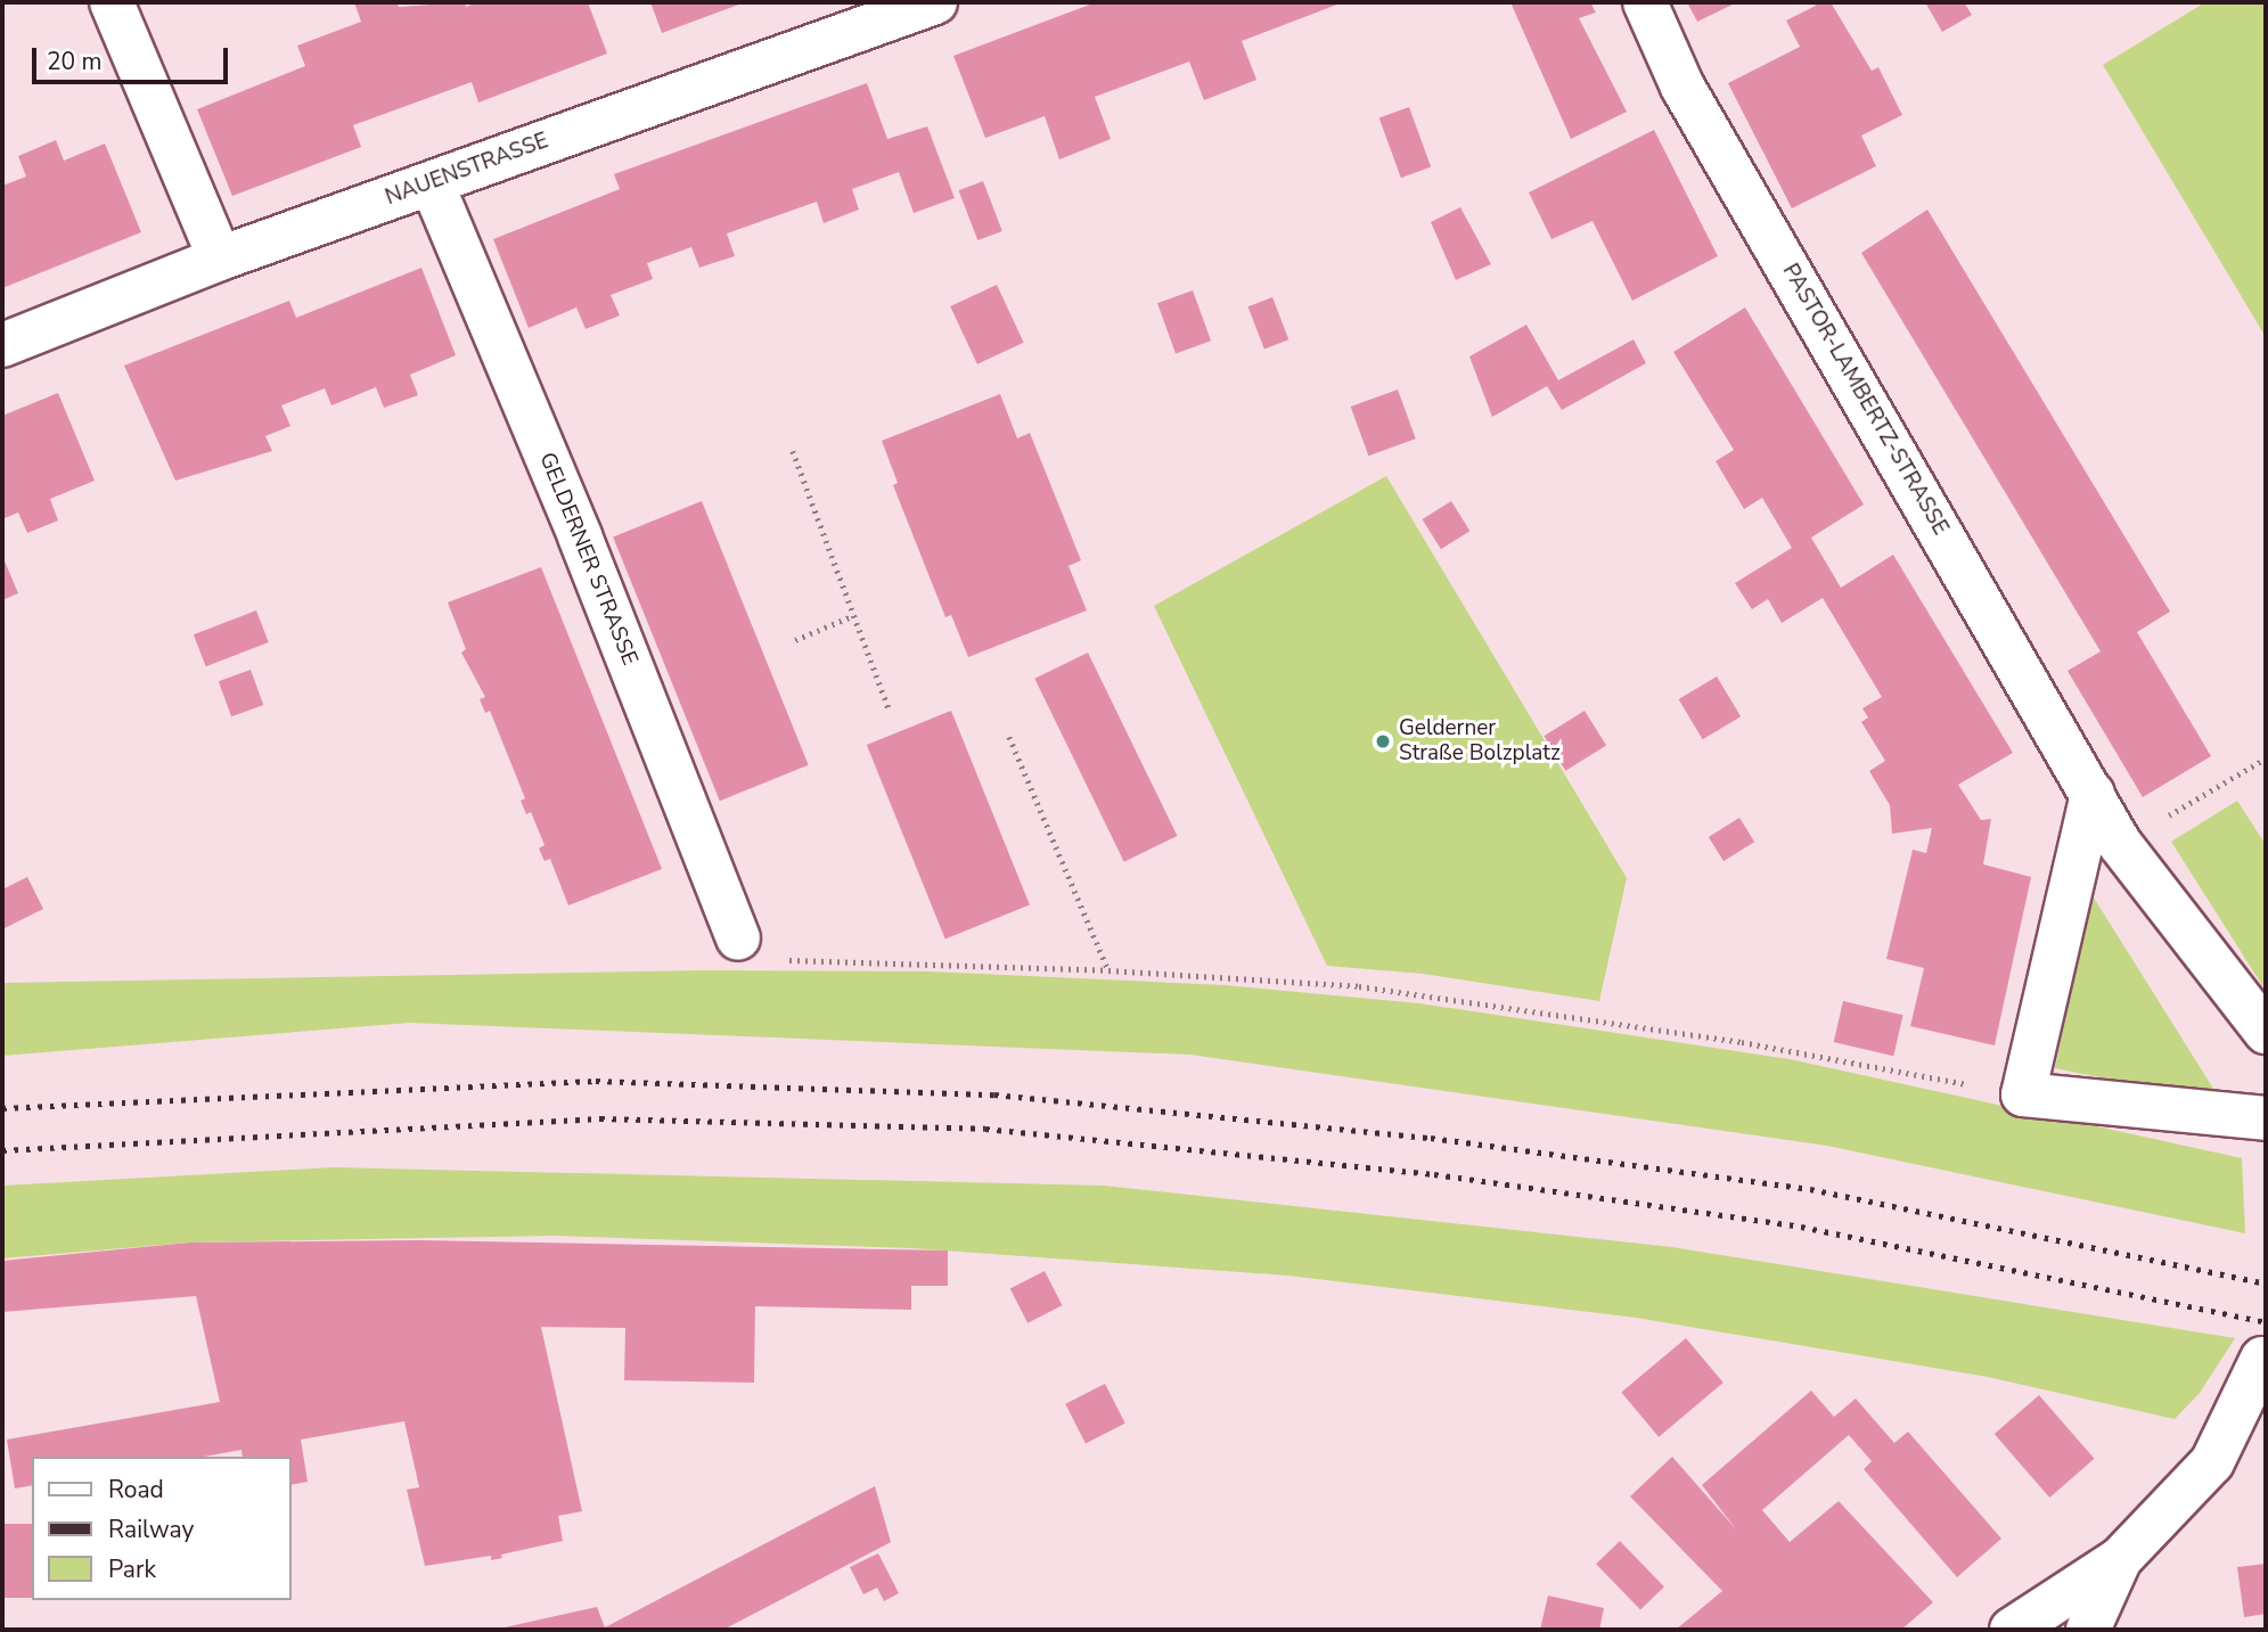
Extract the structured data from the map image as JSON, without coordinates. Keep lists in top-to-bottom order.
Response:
{
  "streets": {
    "street": ["NAUENSTRASSE", "PASTOR-LAMBERTZ-STRASSE", "GELDERNER STRASSE"]
  },
  "crossings": [
    ["NAUENSTRASSE", "GELDERNER STRASSE"]
  ],
  "places": ["Gelderner Straße Bolzplatz"],
  "legend": ["Road", "Railway", "Park"],
  "scale_bar": "20 m"
}
